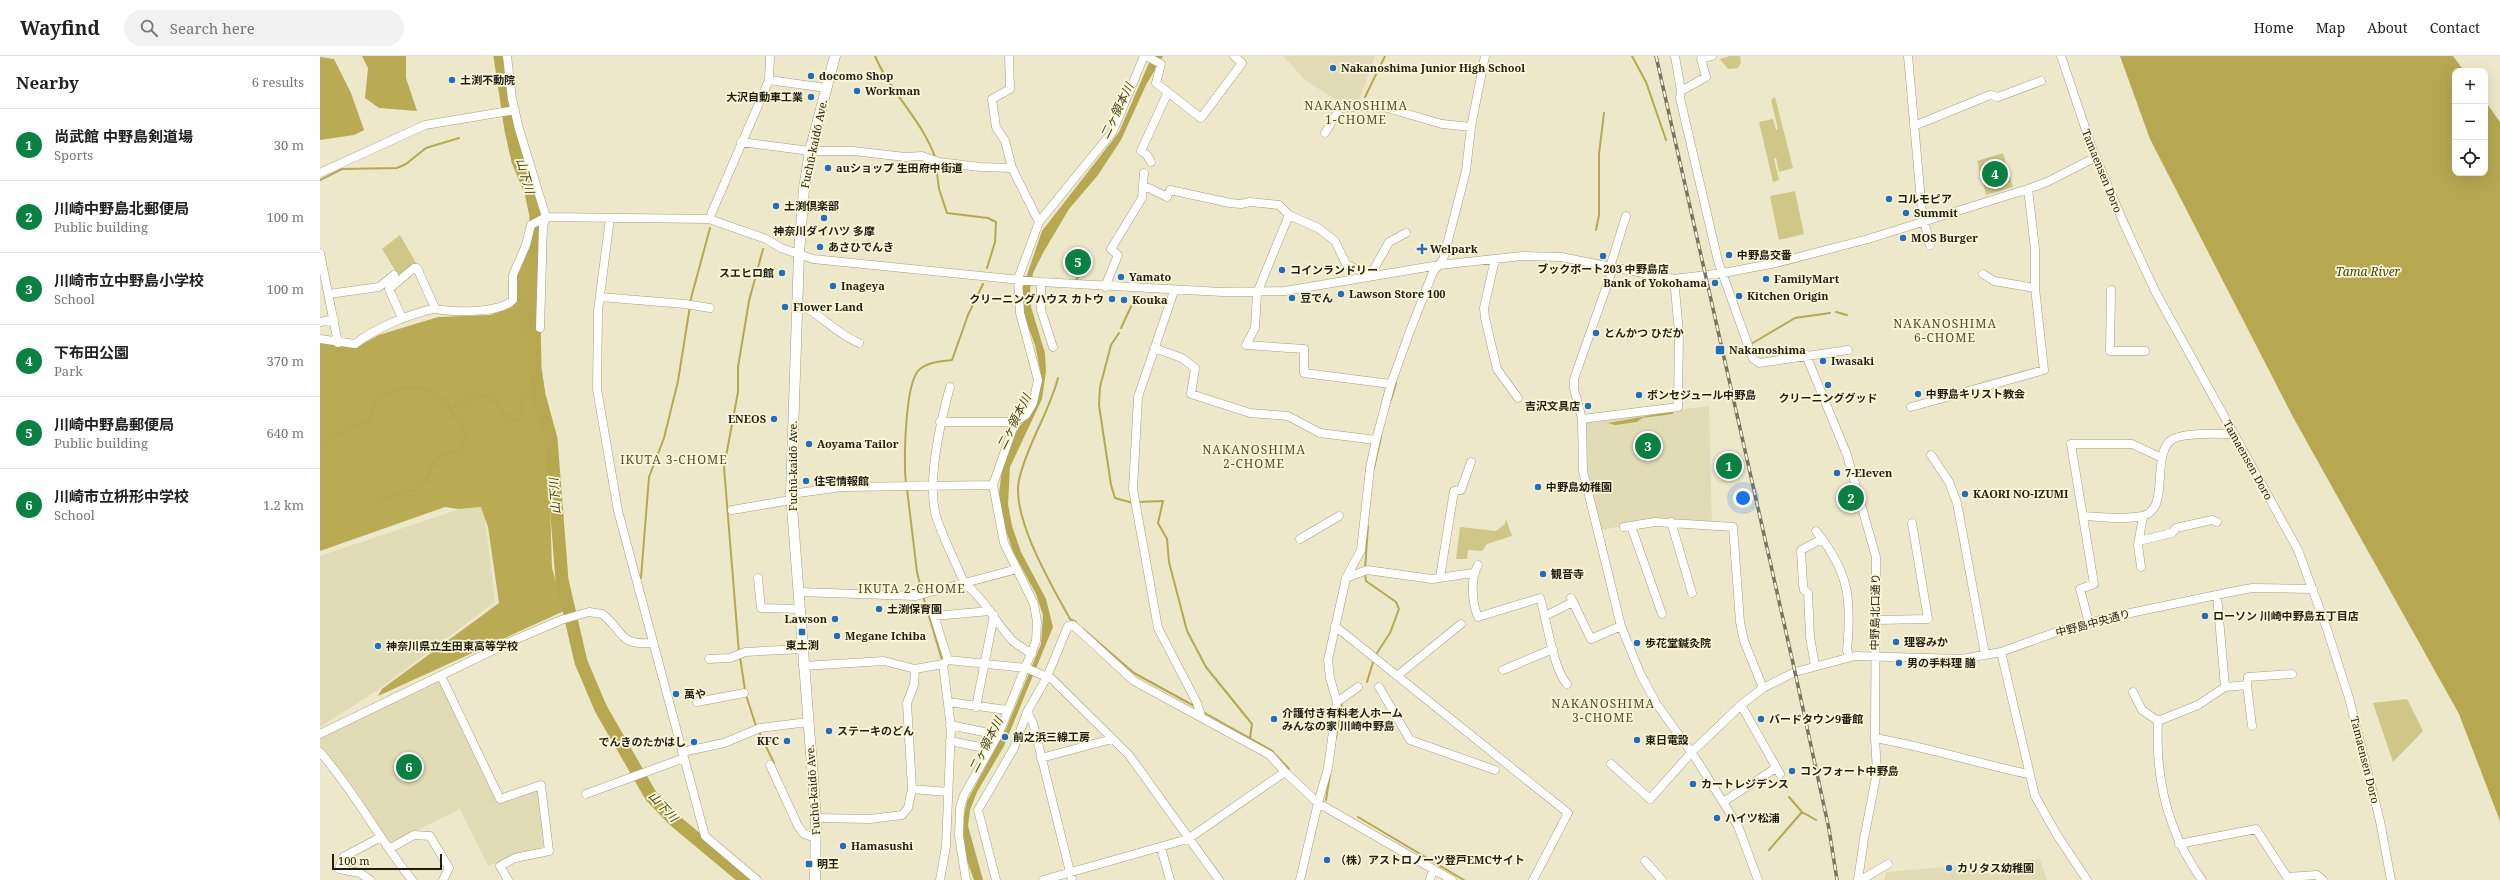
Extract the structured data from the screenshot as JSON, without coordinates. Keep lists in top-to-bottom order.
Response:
{
  "streets": {
    "main road": ["Fuchū-kaidō Ave."],
    "street": ["Tamaensen Doro", "中野島北口通り", "中野島中央通り"]
  },
  "crossings": [
    ["Tamaensen Doro", "中野島中央通り"],
    ["中野島北口通り", "中野島中央通り"]
  ],
  "districts": [
    "NAKANOSHIMA 1-CHOME",
    "NAKANOSHIMA 6-CHOME",
    "NAKANOSHIMA 2-CHOME",
    "IKUTA 3-CHOME",
    "IKUTA 2-CHOME",
    "NAKANOSHIMA 3-CHOME"
  ],
  "water": ["二ヶ領本川", "山下川", "Tama River"],
  "places": {
    "other": [
      "Nakanoshima Junior High School",
      "docomo Shop",
      "土渕不動院",
      "Workman",
      "大沢自動車工業",
      "auショップ 生田府中街道",
      "コルモピア",
      "土渕倶楽部",
      "Summit",
      "神奈川ダイハツ 多摩",
      "MOS Burger",
      "あさひでんき",
      "中野島交番",
      "ブックポート203 中野島店",
      "コインランドリー",
      "スエヒロ館",
      "Yamato",
      "FamilyMart",
      "Bank of Yokohama",
      "Inageya",
      "Lawson Store 100",
      "Kitchen Origin",
      "豆でん",
      "クリーニングハウス カトウ",
      "Kouka",
      "Flower Land",
      "とんかつ ひだか",
      "Iwasaki",
      "クリーニンググッド",
      "中野島キリスト教会",
      "ボンセジュール中野島",
      "吉沢文具店",
      "ENEOS",
      "Aoyama Tailor",
      "7-Eleven",
      "住宅情報館",
      "中野島幼稚園",
      "KAORI NO-IZUMI",
      "観音寺",
      "土渕保育園",
      "ローソン 川崎中野島五丁目店",
      "Lawson",
      "Megane Ichiba",
      "理容みか",
      "歩花堂鍼灸院",
      "神奈川県立生田東高等学校",
      "男の手料理 膳",
      "萬や",
      "介護付き有料老人ホーム みんなの家 川崎中野島",
      "バードタウン9番館",
      "ステーキのどん",
      "前之浜三線工房",
      "東日電設",
      "KFC",
      "でんきのたかはし",
      "コンフォート中野島",
      "カートレジデンス",
      "ハイツ松浦",
      "Hamasushi",
      "（株）アストロノーツ登戸EMCサイト",
      "カリタス幼稚園"
    ],
    "health": ["Welpark"],
    "transit": ["Nakanoshima", "東土渕", "明王"]
  },
  "scale_bar": "100 m",
  "page": {
    "header": "Wayfind",
    "search": "Search here",
    "nav": [
      "Home",
      "Map",
      "About",
      "Contact"
    ],
    "heading": ["Nearby", "6 results"],
    "map_buttons": ["+", "−"],
    "list": [
      {
        "mark": "1",
        "name": "尚武館 中野島剣道場",
        "note": "Sports",
        "value": "30 m"
      },
      {
        "mark": "2",
        "name": "川崎中野島北郵便局",
        "note": "Public building",
        "value": "100 m"
      },
      {
        "mark": "3",
        "name": "川崎市立中野島小学校",
        "note": "School",
        "value": "100 m"
      },
      {
        "mark": "4",
        "name": "下布田公園",
        "note": "Park",
        "value": "370 m"
      },
      {
        "mark": "5",
        "name": "川崎中野島郵便局",
        "note": "Public building",
        "value": "640 m"
      },
      {
        "mark": "6",
        "name": "川崎市立枡形中学校",
        "note": "School",
        "value": "1.2 km"
      }
    ],
    "pins": [
      "4",
      "5",
      "3",
      "1",
      "2",
      "6"
    ],
    "scale": "100 m"
  }
}
